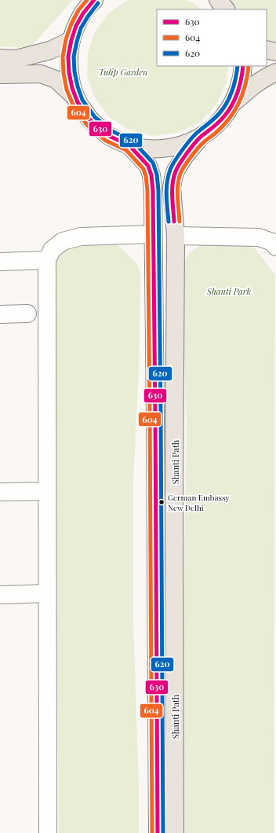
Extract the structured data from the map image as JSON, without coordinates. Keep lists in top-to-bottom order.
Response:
{
  "streets": {
    "main road": ["Shanti Path"]
  },
  "parks": ["Tulip Garden", "Shanti Park"],
  "places": ["German Embassy New Delhi"],
  "lines": ["transit line 630", "transit line 604", "transit line 620"],
  "legend": ["630", "604", "620"]
}
